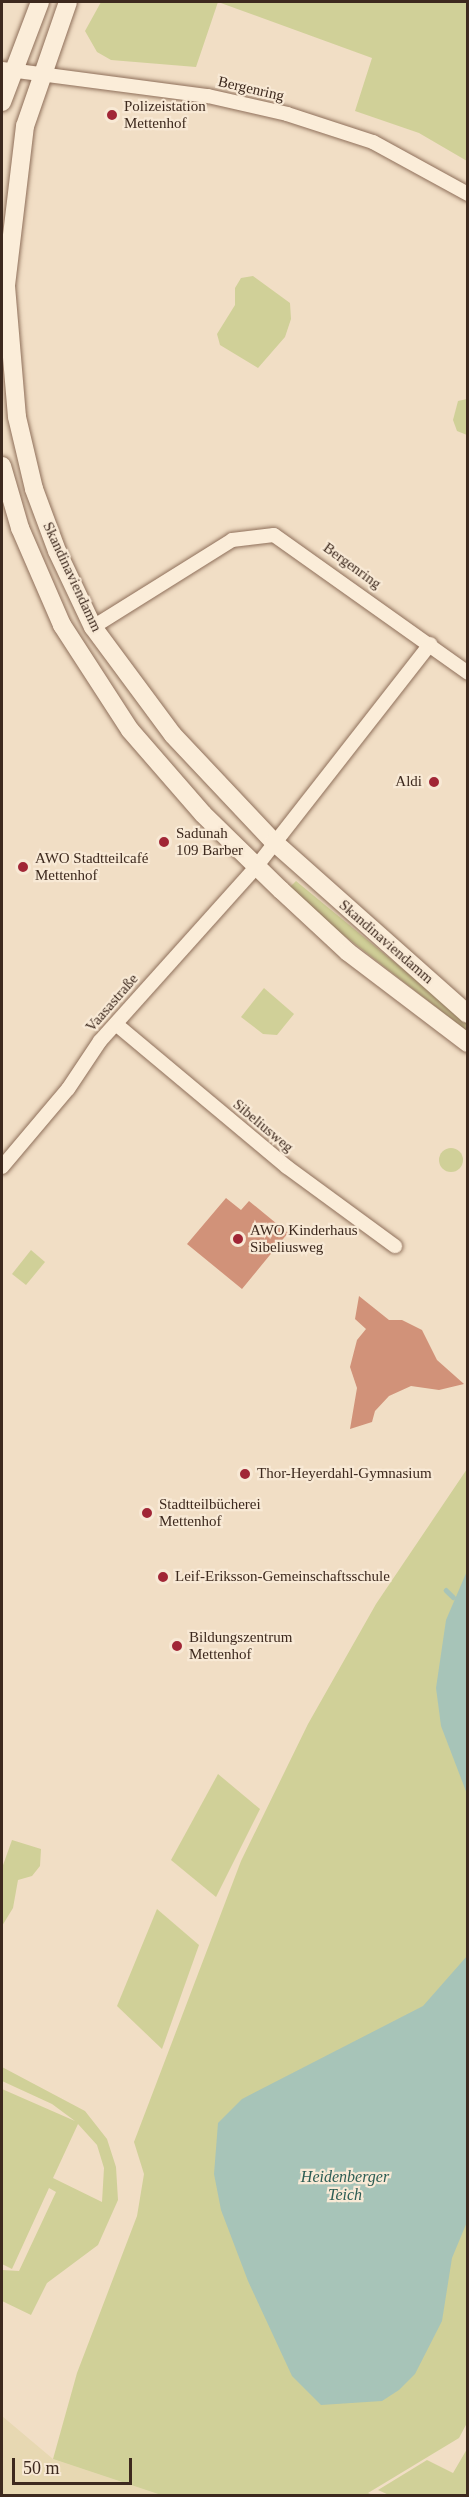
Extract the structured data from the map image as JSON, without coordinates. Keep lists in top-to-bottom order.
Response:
{
  "streets": {
    "main road": ["Skandinaviendamm"],
    "street": ["Bergenring", "Vaasastraße", "Sibeliusweg"]
  },
  "crossings": [
    ["Bergenring", "Skandinaviendamm"],
    ["Skandinaviendamm", "Vaasastraße"],
    ["Vaasastraße", "Sibeliusweg"]
  ],
  "water": ["Heidenberger Teich"],
  "places": [
    "Polizeistation Mettenhof",
    "Aldi",
    "Sadunah 109 Barber",
    "AWO Stadtteilcafé Mettenhof",
    "AWO Kinderhaus Sibeliusweg",
    "Thor-Heyerdahl-Gymnasium",
    "Stadtteilbücherei Mettenhof",
    "Leif-Eriksson-Gemeinschaftsschule",
    "Bildungszentrum Mettenhof"
  ],
  "scale_bar": "50 m"
}
